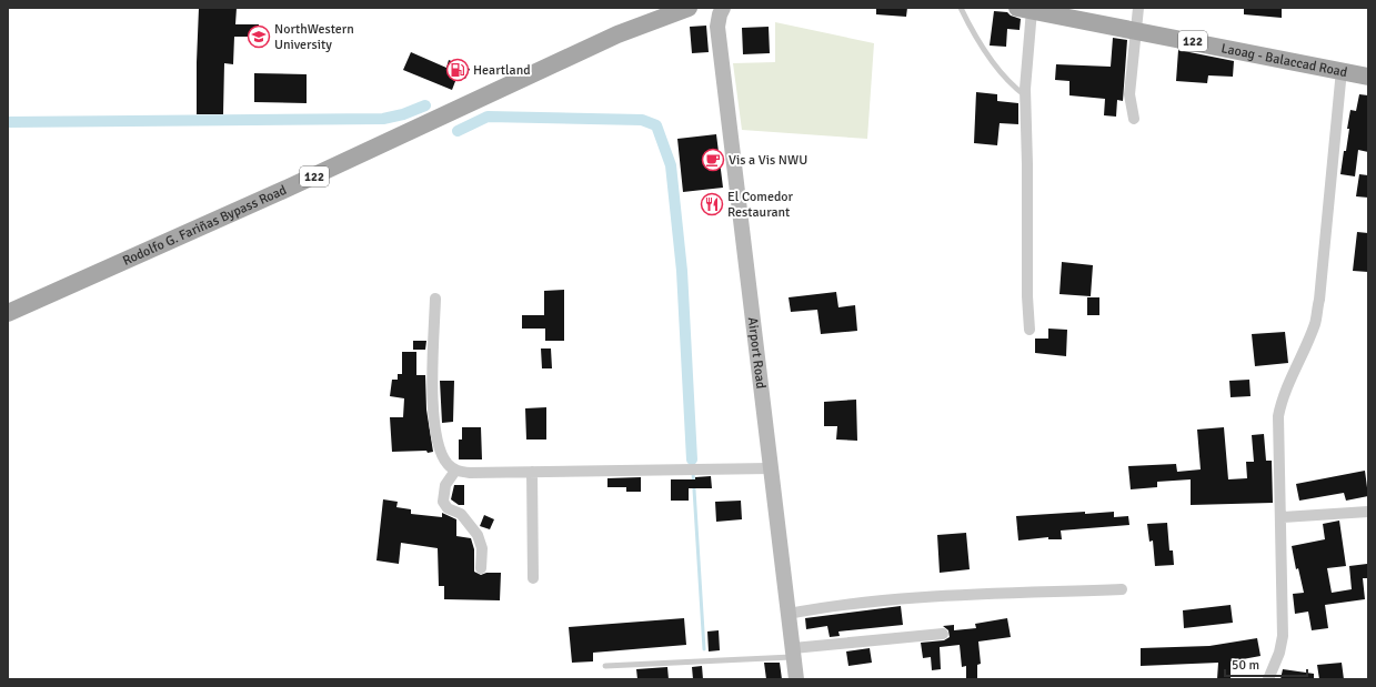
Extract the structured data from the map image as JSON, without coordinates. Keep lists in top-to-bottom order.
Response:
{
  "streets": {
    "main road": [
      "122",
      "Laoag - Balaccad Road",
      "Rodolfo G. Fariñas Bypass Road",
      "Airport Road"
    ]
  },
  "places": {
    "school or university": ["NorthWestern University"],
    "fuel station": ["Heartland"],
    "cafe": ["Vis a Vis NWU"],
    "restaurant": ["El Comedor Restaurant"]
  },
  "scale_bar": "50 m"
}
